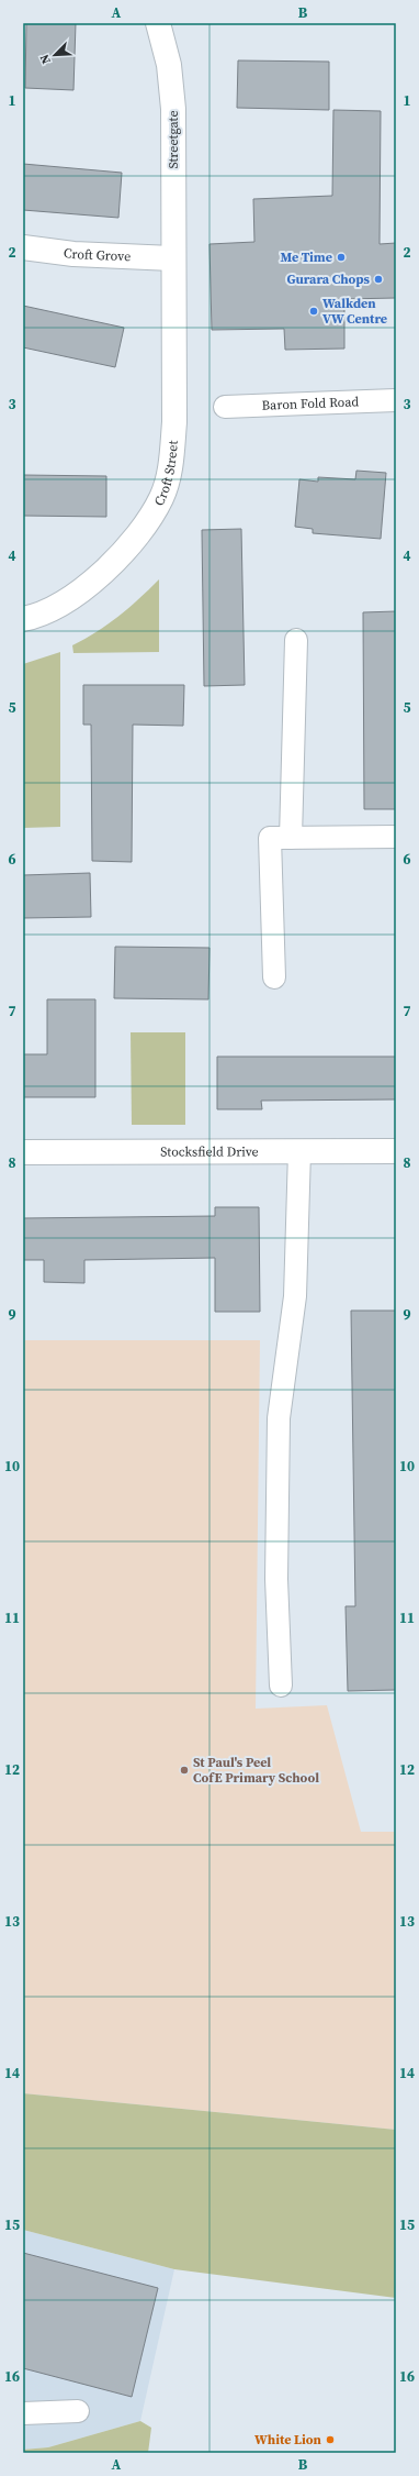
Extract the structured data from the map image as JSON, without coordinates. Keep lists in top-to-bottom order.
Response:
{
  "streets": {
    "street": [
      "Streetgate",
      "Croft Grove",
      "Croft Street",
      "Stocksfield Drive"
    ],
    "lane": ["Baron Fold Road"]
  },
  "crossings": [
    ["Streetgate", "Croft Grove"],
    ["Streetgate", "Croft Street"],
    ["Croft Grove", "Croft Street"]
  ],
  "places": [
    "Me Time",
    "Gurara Chops",
    "Walkden VW Centre",
    "St Paul's Peel CofE Primary School",
    "White Lion"
  ],
  "north": "bottom left",
  "grid": {
    "columns": ["A", "B"],
    "rows": [
      "1",
      "2",
      "3",
      "4",
      "5",
      "6",
      "7",
      "8",
      "9",
      "10",
      "11",
      "12",
      "13",
      "14",
      "15",
      "16"
    ]
  }
}
